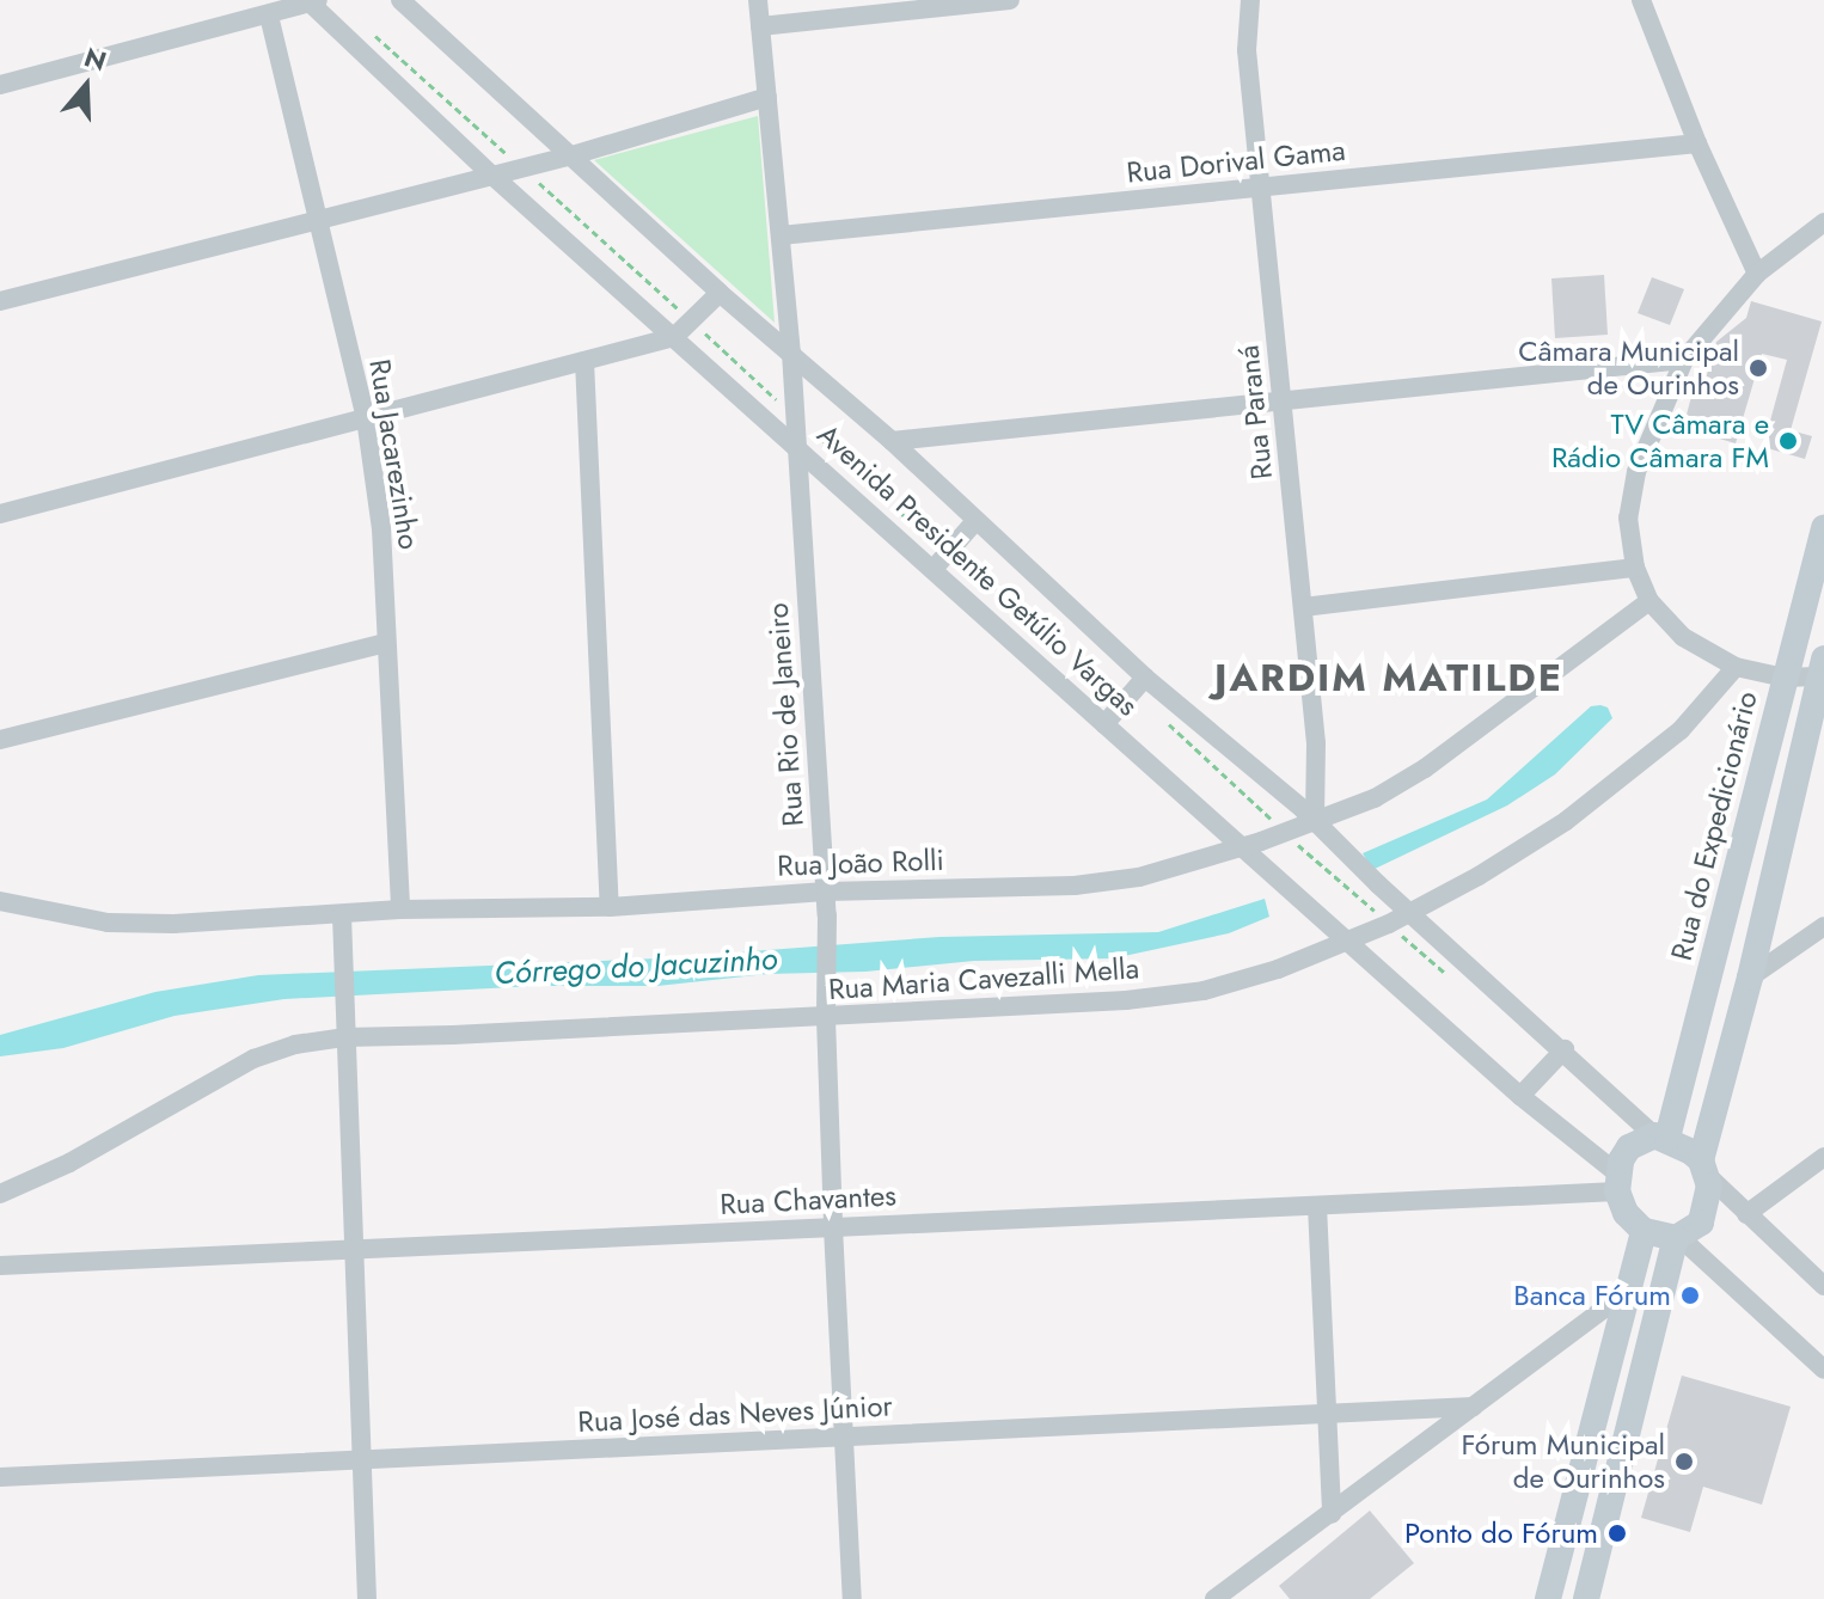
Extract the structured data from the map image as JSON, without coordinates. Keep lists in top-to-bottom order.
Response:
{
  "streets": {
    "main road": ["Rua do Expedicionário"],
    "street": [
      "Rua Dorival Gama",
      "Rua Paraná",
      "Rua Jacarezinho",
      "Avenida Presidente Getúlio Vargas",
      "Rua Rio de Janeiro",
      "Rua João Rolli",
      "Rua Maria Cavezalli Mella",
      "Rua Chavantes",
      "Rua José das Neves Júnior"
    ]
  },
  "crossings": [
    ["Rua Dorival Gama", "Rua Paraná"],
    ["Rua Dorival Gama", "Rua Rio de Janeiro"],
    ["Rua Paraná", "Avenida Presidente Getúlio Vargas"],
    ["Rua Paraná", "Rua João Rolli"],
    ["Rua Jacarezinho", "Rua João Rolli"],
    ["Avenida Presidente Getúlio Vargas", "Rua Rio de Janeiro"],
    ["Avenida Presidente Getúlio Vargas", "Rua do Expedicionário"],
    ["Avenida Presidente Getúlio Vargas", "Rua João Rolli"],
    ["Avenida Presidente Getúlio Vargas", "Rua Maria Cavezalli Mella"],
    ["Avenida Presidente Getúlio Vargas", "Rua Chavantes"],
    ["Rua Rio de Janeiro", "Rua João Rolli"],
    ["Rua Rio de Janeiro", "Rua Maria Cavezalli Mella"],
    ["Rua Rio de Janeiro", "Rua Chavantes"],
    ["Rua Rio de Janeiro", "Rua José das Neves Júnior"],
    ["Rua do Expedicionário", "Rua Chavantes"]
  ],
  "districts": ["JARDIM MATILDE"],
  "water": ["Córrego do Jacuzinho"],
  "places": [
    "Câmara Municipal de Ourinhos",
    "TV Câmara e Rádio Câmara FM",
    "Banca Fórum",
    "Fórum Municipal de Ourinhos",
    "Ponto do Fórum"
  ],
  "north": "top"
}
